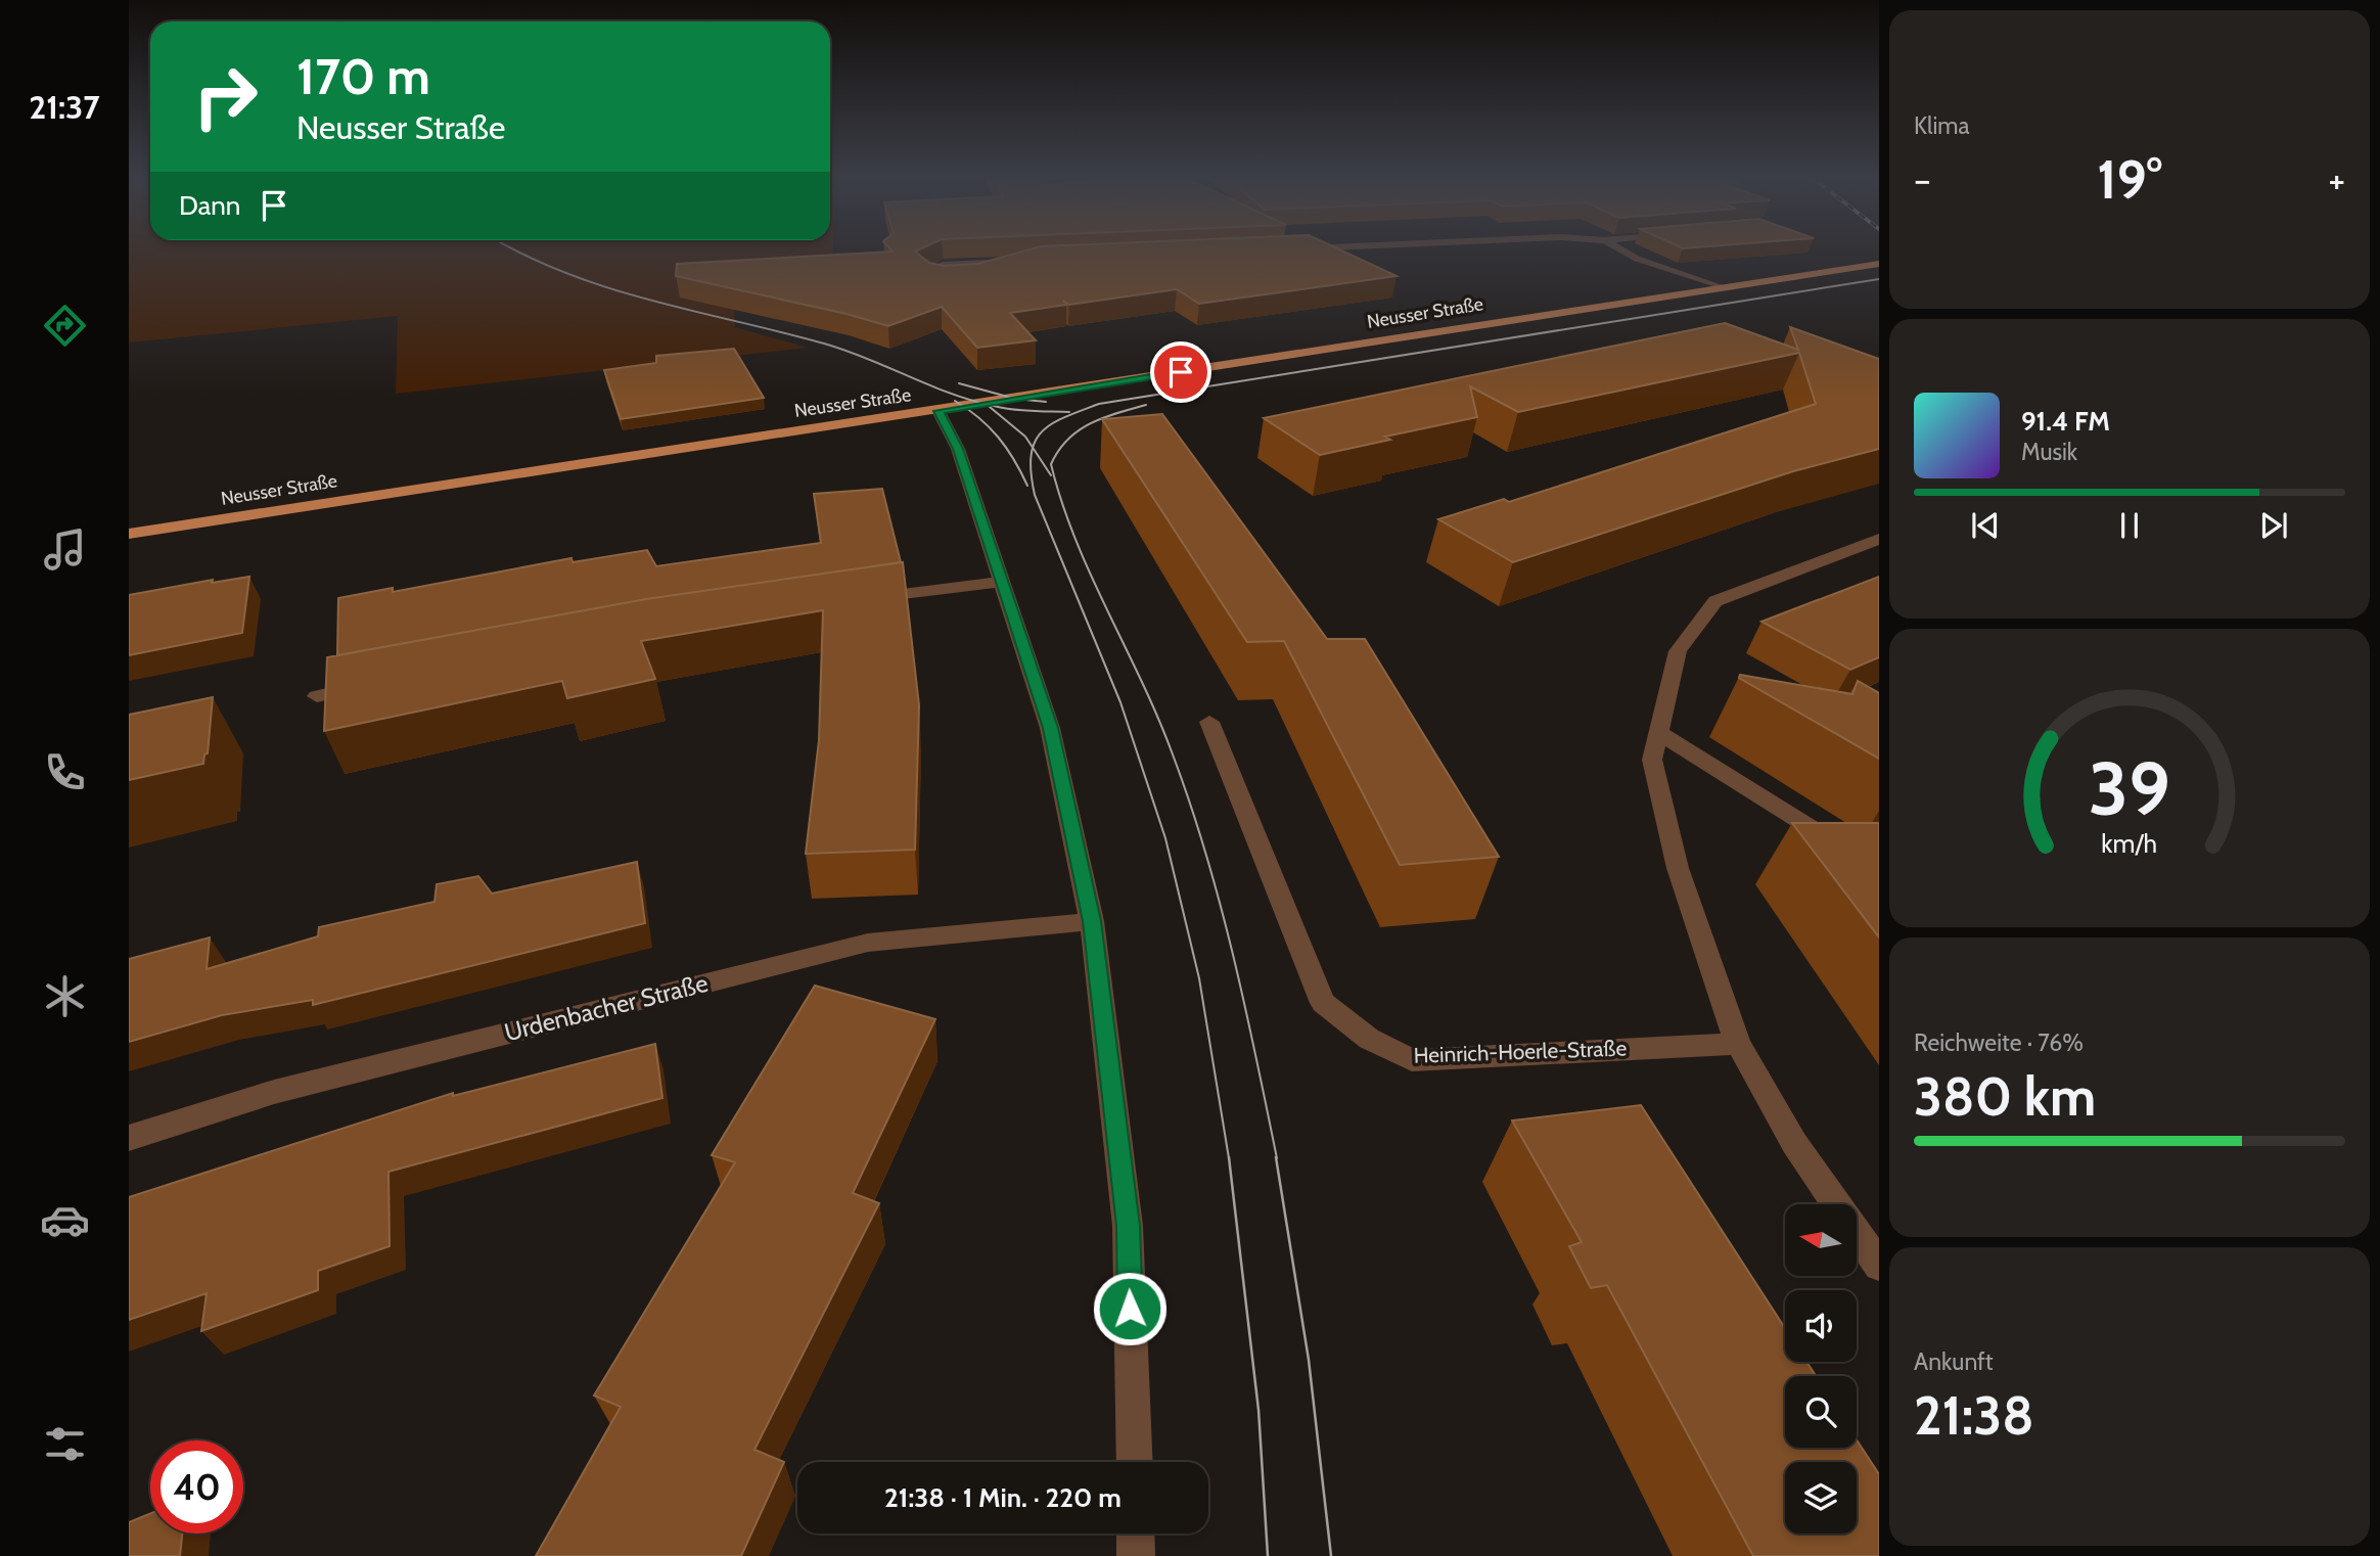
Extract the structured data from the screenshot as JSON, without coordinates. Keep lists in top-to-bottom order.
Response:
{
  "streets": {
    "main road": ["Neusser Straße"],
    "street": ["Urdenbacher Straße", "Heinrich-Hoerle-Straße"]
  },
  "north": "left",
  "page": {
    "tabs": "21:37",
    "tile": [
      "Klima",
      ["Reichweite · 76%", "380 km"],
      ["Ankunft", "21:38"]
    ],
    "turn": ["170 m", "Neusser Straße"],
    "heat": ["−", "19°", "+"],
    "then": "Dann",
    "song": ["91.4 FM", "Musik"],
    "limit": "40",
    "trip": "21:38 · 1 Min. · 220 m",
    "gauge": ["39", "km/h"]
  }
}
